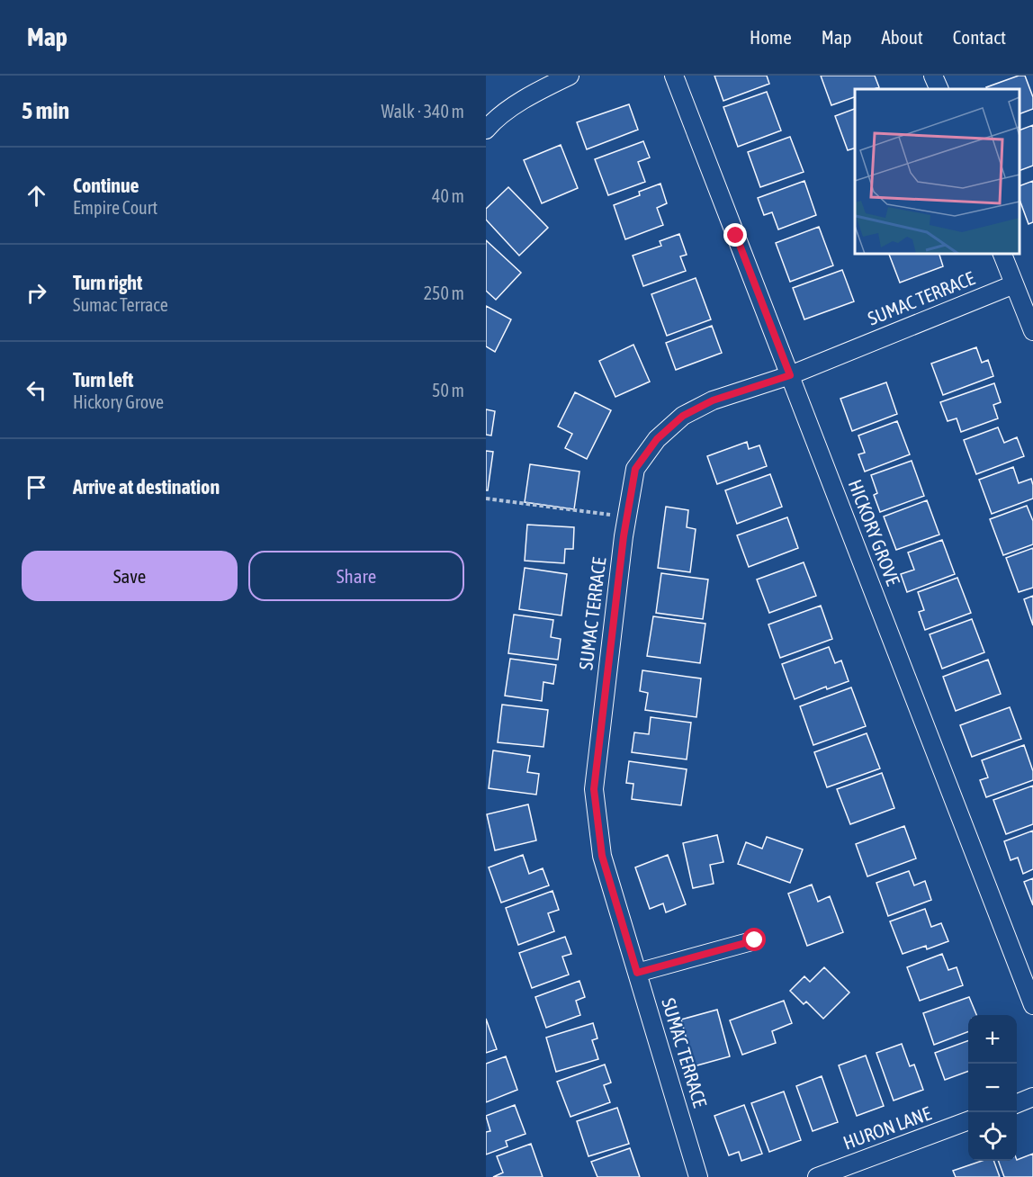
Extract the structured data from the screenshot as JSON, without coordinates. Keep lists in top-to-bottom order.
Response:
{
  "streets": {
    "street": ["SUMAC TERRACE", "HICKORY GROVE", "HURON LANE"]
  },
  "crossings": [
    ["SUMAC TERRACE", "HICKORY GROVE"]
  ],
  "page": {
    "header": "Map",
    "nav": [
      "Home",
      "Map",
      "About",
      "Contact"
    ],
    "heading": ["5 min", "Walk · 340 m"],
    "list": [
      ["Continue", "Empire Court", "40 m"],
      ["Turn right", "Sumac Terrace", "250 m"],
      ["Turn left", "Hickory Grove", "50 m"],
      "Arrive at destination"
    ],
    "buttons": ["Save", "Share"],
    "map_buttons": ["+", "−"]
  }
}
